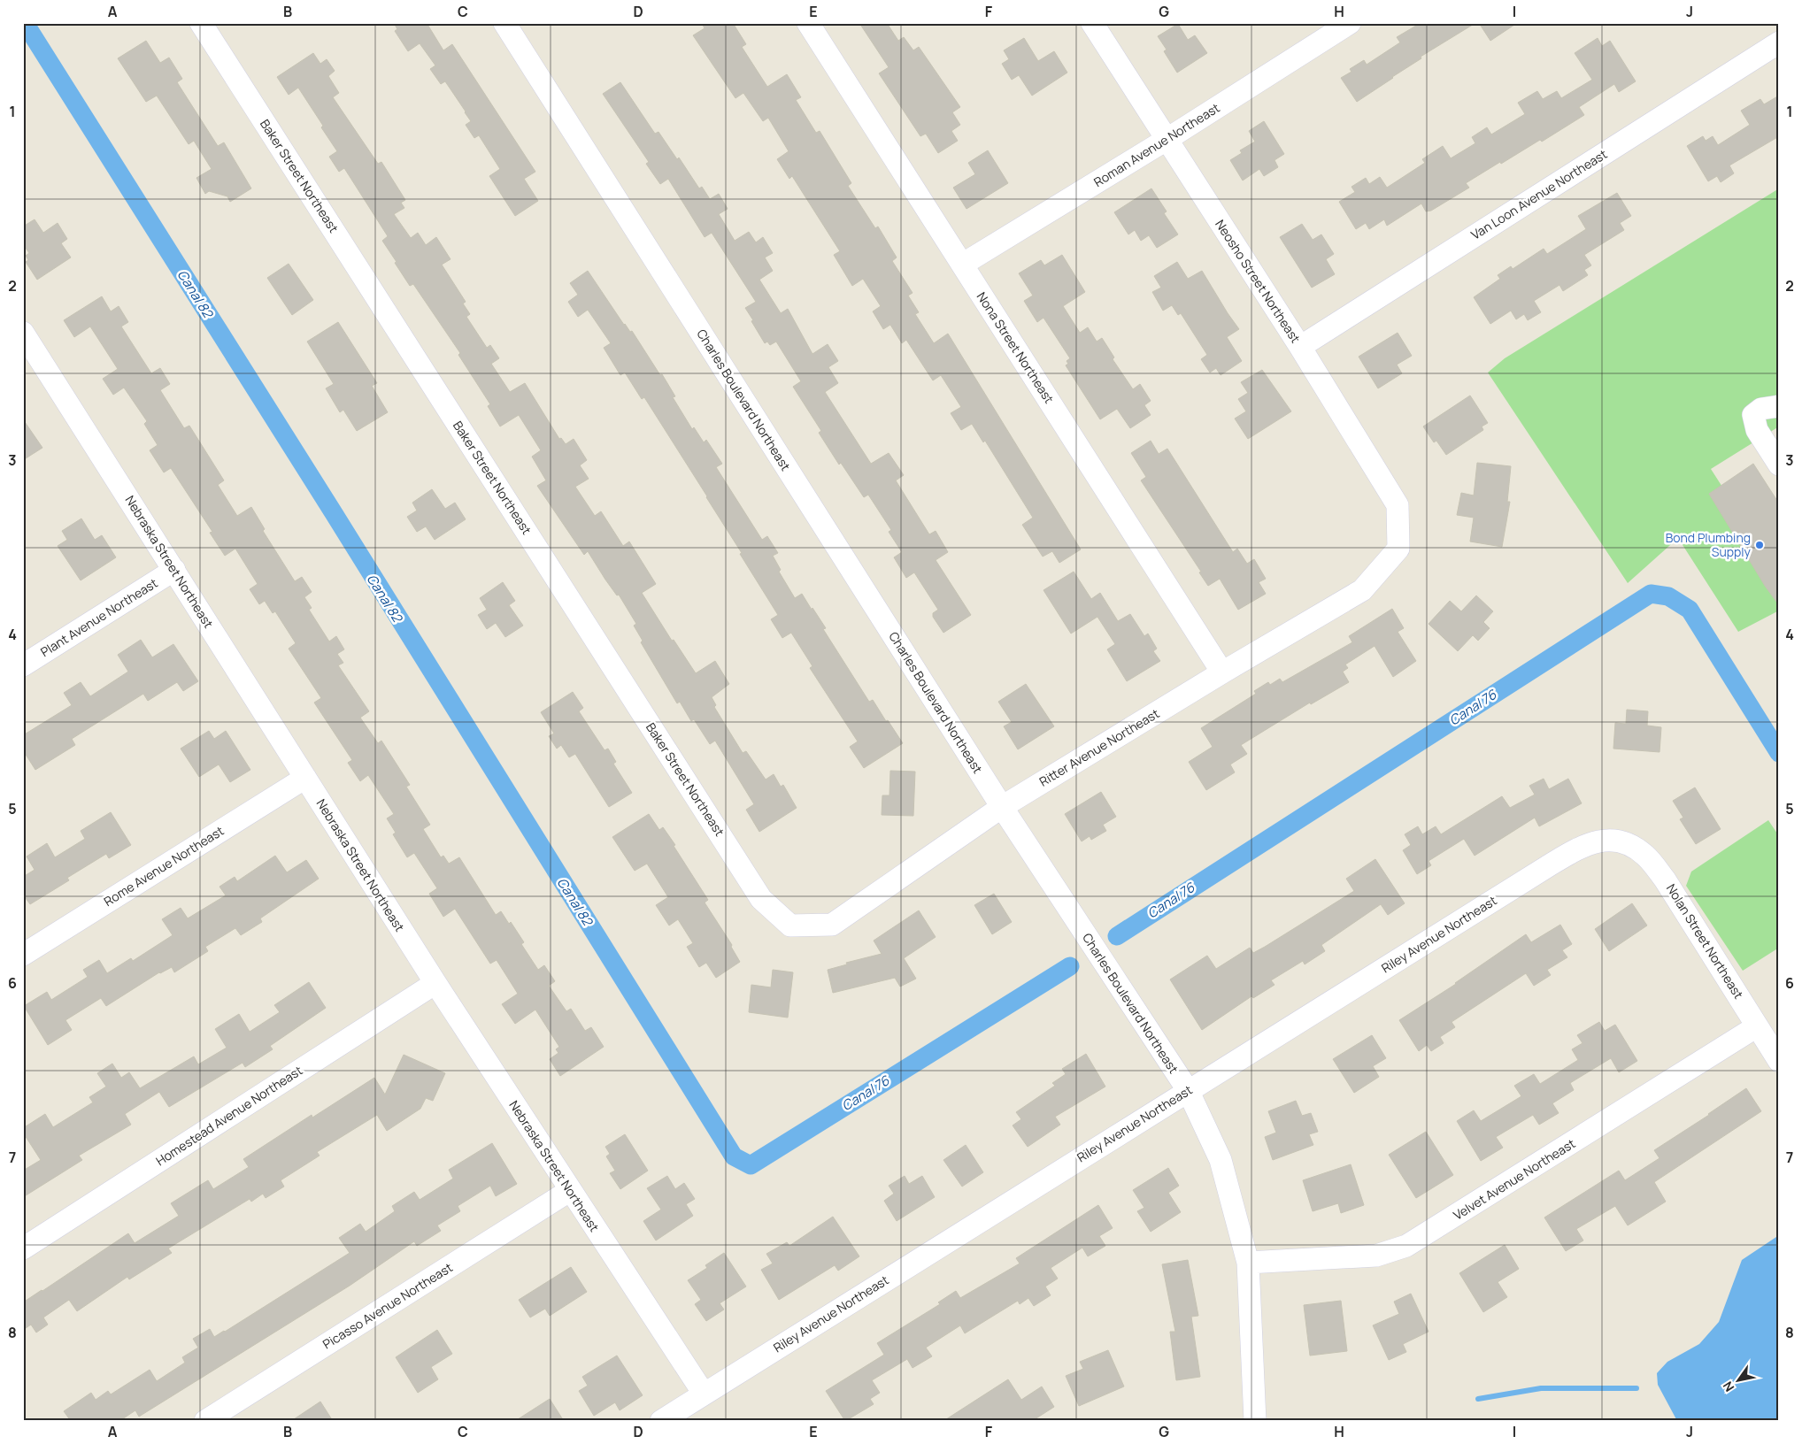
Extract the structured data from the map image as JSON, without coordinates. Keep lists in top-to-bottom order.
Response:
{
  "streets": {
    "street": [
      "Roman Avenue Northeast",
      "Baker Street Northeast",
      "Van Loon Avenue Northeast",
      "Neosho Street Northeast",
      "Nona Street Northeast",
      "Charles Boulevard Northeast",
      "Nebraska Street Northeast",
      "Plant Avenue Northeast",
      "Ritter Avenue Northeast",
      "Rome Avenue Northeast",
      "Riley Avenue Northeast",
      "Nolan Street Northeast",
      "Homestead Avenue Northeast",
      "Velvet Avenue Northeast",
      "Picasso Avenue Northeast"
    ]
  },
  "crossings": [
    ["Roman Avenue Northeast", "Neosho Street Northeast"],
    ["Roman Avenue Northeast", "Nona Street Northeast"],
    ["Baker Street Northeast", "Ritter Avenue Northeast"],
    ["Van Loon Avenue Northeast", "Neosho Street Northeast"],
    ["Neosho Street Northeast", "Ritter Avenue Northeast"],
    ["Nona Street Northeast", "Ritter Avenue Northeast"],
    ["Charles Boulevard Northeast", "Ritter Avenue Northeast"],
    ["Charles Boulevard Northeast", "Riley Avenue Northeast"],
    ["Charles Boulevard Northeast", "Velvet Avenue Northeast"],
    ["Nebraska Street Northeast", "Plant Avenue Northeast"],
    ["Nebraska Street Northeast", "Rome Avenue Northeast"],
    ["Nebraska Street Northeast", "Riley Avenue Northeast"],
    ["Nebraska Street Northeast", "Homestead Avenue Northeast"],
    ["Nebraska Street Northeast", "Picasso Avenue Northeast"],
    ["Riley Avenue Northeast", "Nolan Street Northeast"],
    ["Nolan Street Northeast", "Velvet Avenue Northeast"]
  ],
  "water": ["Canal 82", "Canal 76"],
  "places": ["Bond Plumbing Supply"],
  "north": "bottom left",
  "grid": {
    "columns": [
      "A",
      "B",
      "C",
      "D",
      "E",
      "F",
      "G",
      "H",
      "I",
      "J"
    ],
    "rows": [
      "1",
      "2",
      "3",
      "4",
      "5",
      "6",
      "7",
      "8"
    ]
  }
}
